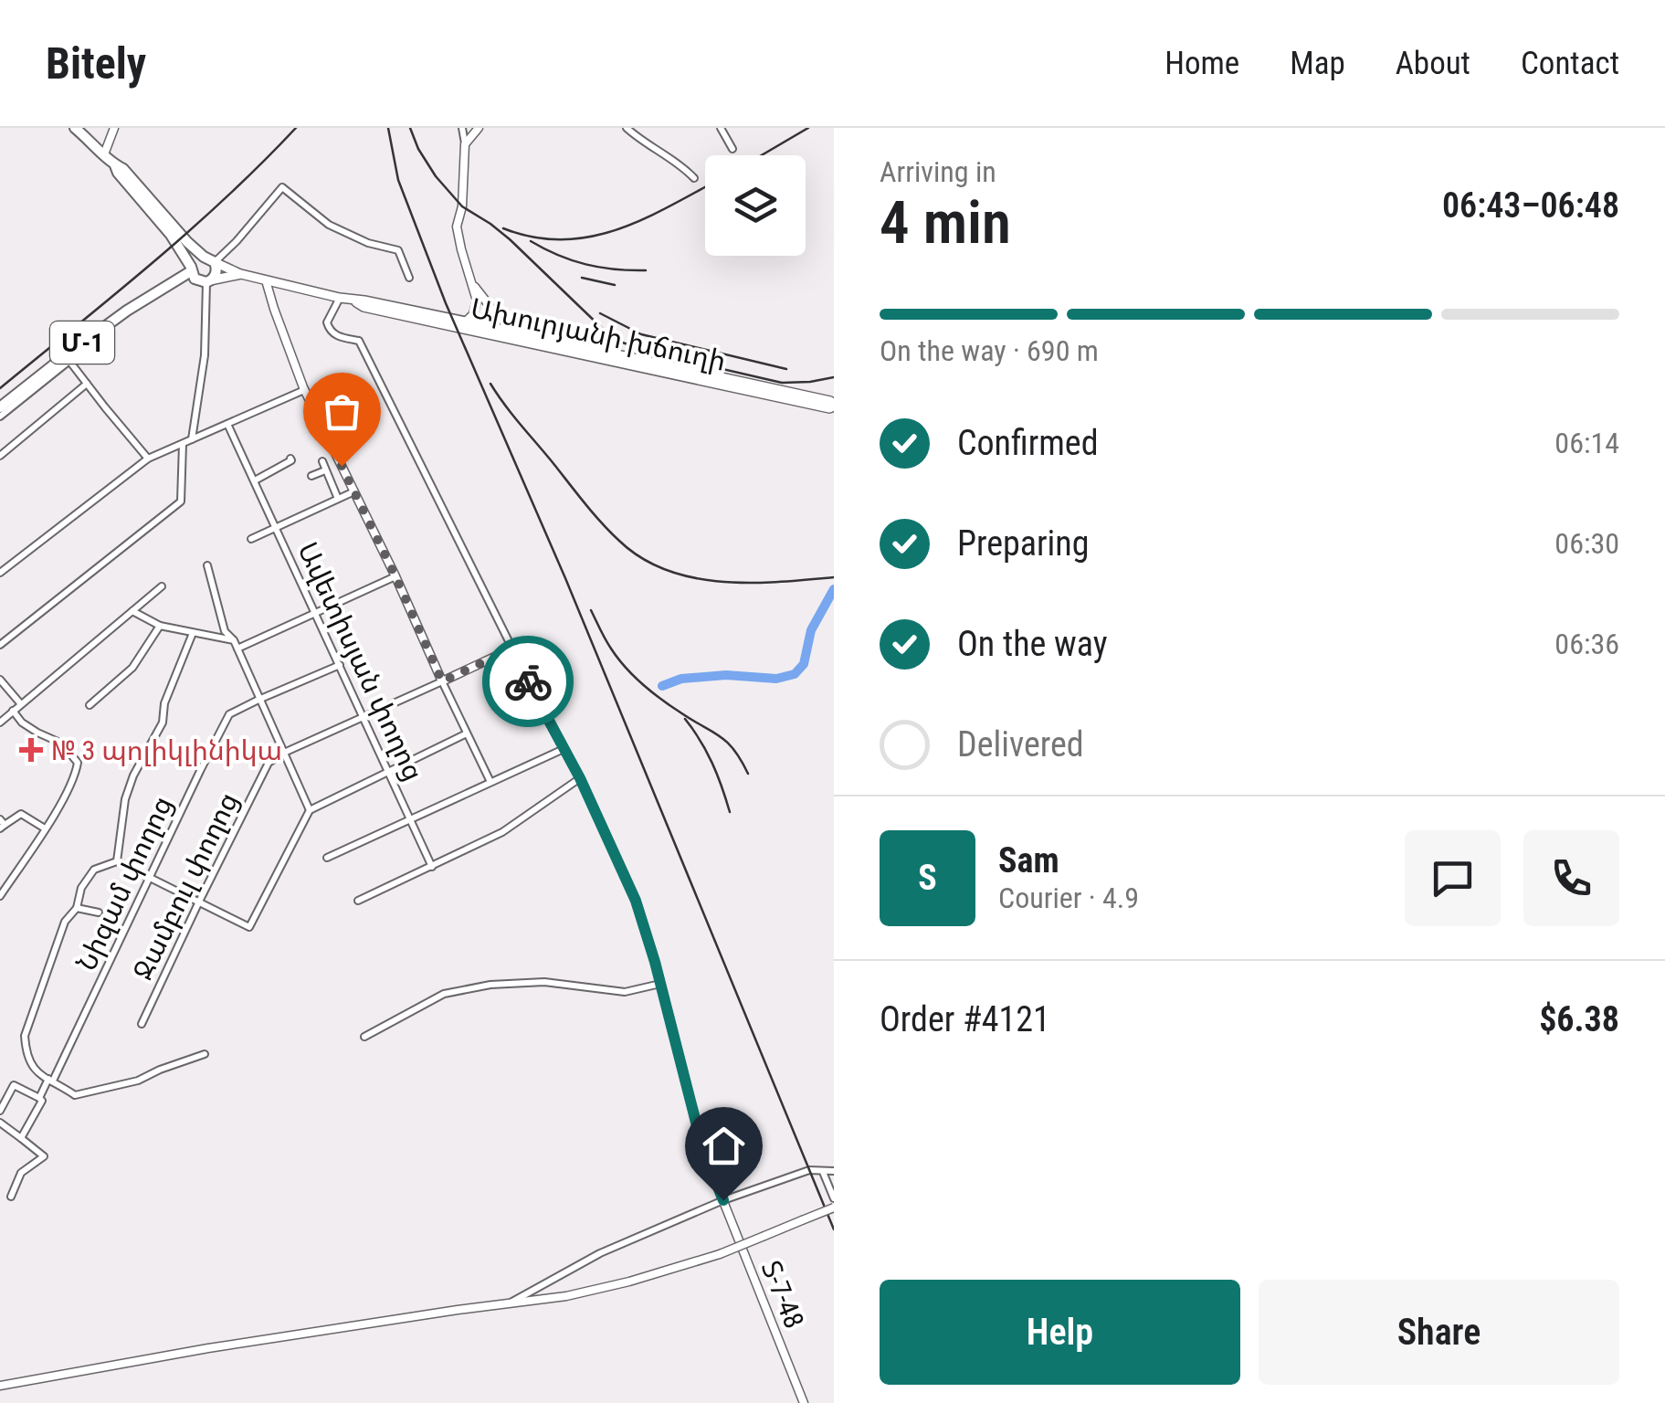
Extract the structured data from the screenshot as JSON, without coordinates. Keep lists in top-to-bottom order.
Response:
{
  "streets": {
    "highway": ["Մ-1"],
    "main road": ["Ախուրյանի խճուղի"],
    "street": [
      "Ավետիսյան փողոց",
      "Նիզամ փողոց",
      "Ջամբուլ փողոց",
      "Տ-7-48"
    ]
  },
  "crossings": [
    ["Ախուրյանի խճուղի", "Մ-1"],
    ["Ավետիսյան փողոց", "Նիզամ փողոց"],
    ["Ավետիսյան փողոց", "Ջամբուլ փողոց"],
    ["Ջամբուլ փողոց", "Տ-7-48"]
  ],
  "places": {
    "health": ["№ 3 պոլիկլինիկա"]
  },
  "page": {
    "header": "Bitely",
    "nav": [
      "Home",
      "Map",
      "About",
      "Contact"
    ],
    "heading": ["4 min", "Arriving in", "06:43–06:48"],
    "panel": [
      "Sam",
      "Courier · 4.9",
      "Order #4121",
      "$6.38"
    ],
    "bar": "On the way · 690 m",
    "list": [
      ["Confirmed", "06:14"],
      ["Preparing", "06:30"],
      ["On the way", "06:36"],
      "Delivered"
    ],
    "round": "S",
    "buttons": ["Help", "Share"]
  }
}
